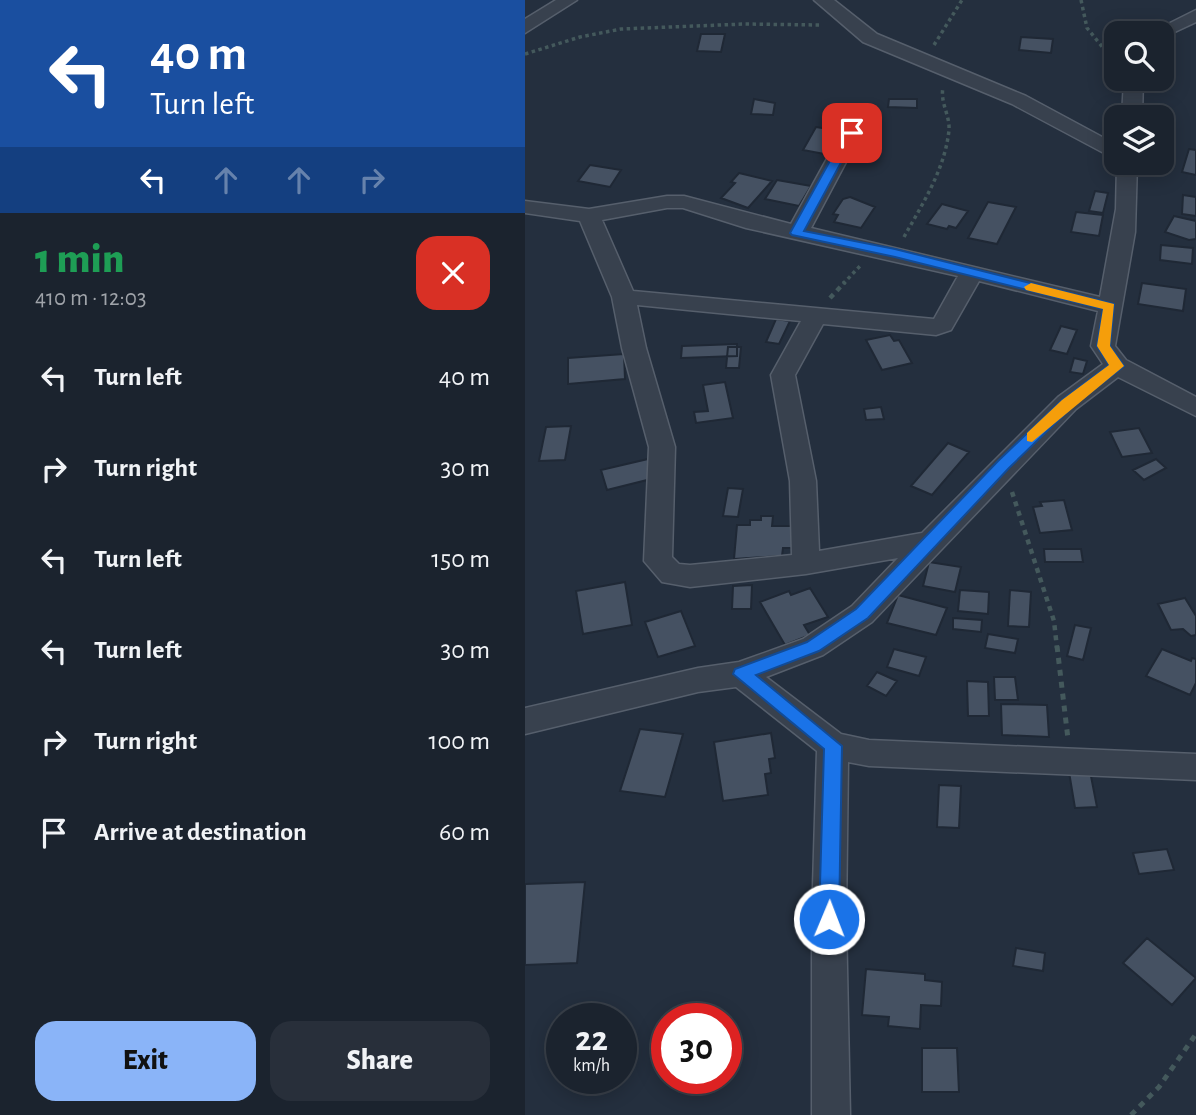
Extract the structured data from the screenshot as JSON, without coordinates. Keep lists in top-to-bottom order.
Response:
{
  "page": {
    "turn": ["40 m", "Turn left"],
    "heading": ["1 min", "410 m · 12:03"],
    "list": [
      {
        "name": "Turn left",
        "value": "40 m"
      },
      {
        "name": "Turn right",
        "value": "30 m"
      },
      {
        "name": "Turn left",
        "value": "150 m"
      },
      {
        "name": "Turn left",
        "value": "30 m"
      },
      {
        "name": "Turn right",
        "value": "100 m"
      },
      {
        "name": "Arrive at destination",
        "value": "60 m"
      }
    ],
    "speed": "22 km/h",
    "limit": "30",
    "buttons": ["Exit", "Share"]
  }
}
